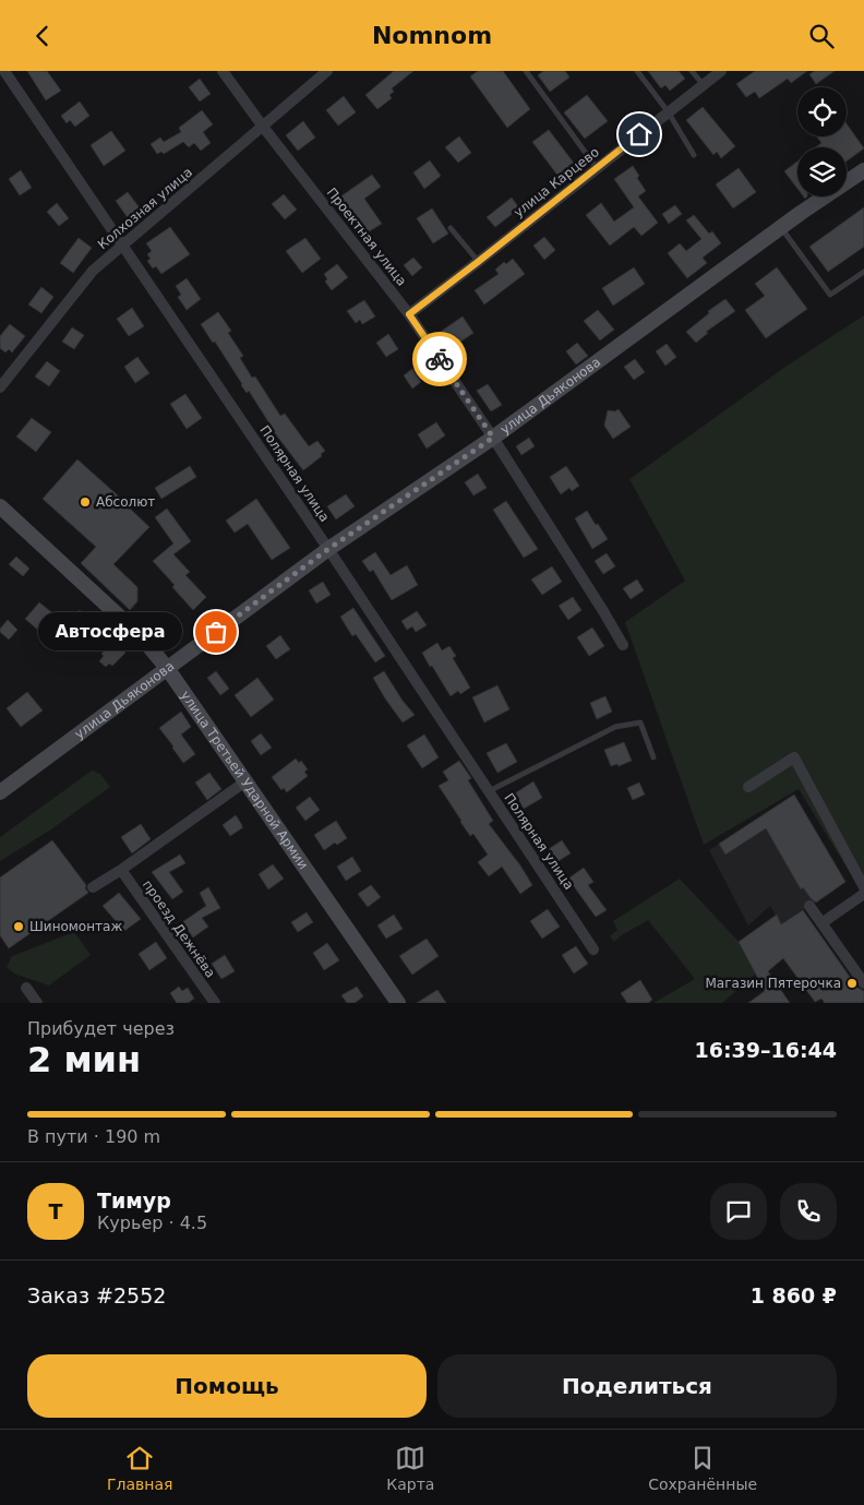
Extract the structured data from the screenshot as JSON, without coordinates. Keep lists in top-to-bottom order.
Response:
{
  "streets": {
    "main road": ["улица Дьяконова", "улица Третьей Ударной Армии"],
    "street": [
      "улица Карцево",
      "Колхозная улица",
      "Проектная улица",
      "Полярная улица",
      "проезд Дежнёва"
    ]
  },
  "crossings": [
    ["улица Карцево", "Проектная улица"],
    ["Колхозная улица", "Проектная улица"],
    ["Колхозная улица", "Полярная улица"],
    ["Проектная улица", "улица Дьяконова"],
    ["улица Дьяконова", "Полярная улица"],
    ["улица Дьяконова", "улица Третьей Ударной Армии"]
  ],
  "places": [
    "Абсолют",
    "Автосфера",
    "Шиномонтаж",
    "Магазин Пятерочка"
  ],
  "page": {
    "header": "Nomnom",
    "bubble": "Автосфера",
    "heading": ["2 мин", "Прибудет через", "16:39–16:44"],
    "panel": [
      "Тимур",
      "Курьер · 4.5",
      "Заказ #2552",
      "1 860 ₽"
    ],
    "bar": "В пути · 190 m",
    "round": "Т",
    "buttons": ["Помощь", "Поделиться"],
    "tabs": ["Главная", "Карта", "Сохранённые"]
  }
}
